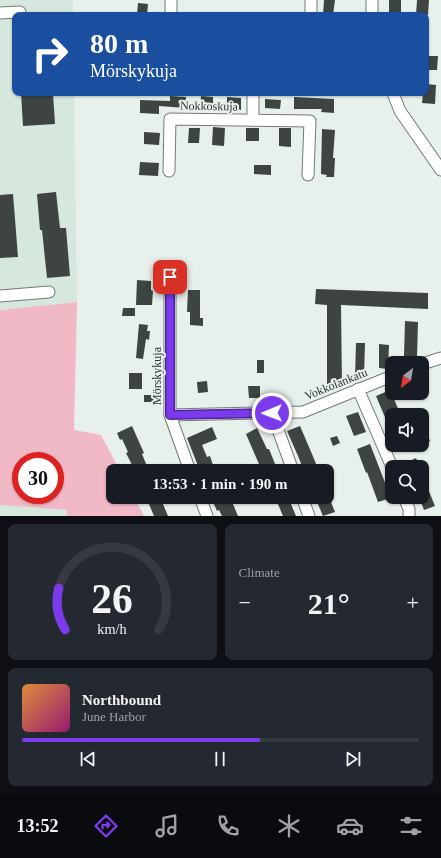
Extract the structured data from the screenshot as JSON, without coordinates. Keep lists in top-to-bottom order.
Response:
{
  "streets": {
    "street": ["Nokkoskuja", "Mörskykuja", "Vokkolankatu"]
  },
  "crossings": [
    ["Mörskykuja", "Vokkolankatu"]
  ],
  "north": "bottom left",
  "page": {
    "turn": ["80 m", "Mörskykuja"],
    "limit": "30",
    "trip": "13:53 · 1 min · 190 m",
    "tile": "Climate",
    "heat": ["−", "21°", "+"],
    "song": ["Northbound", "June Harbor"],
    "tabs": "13:52",
    "gauge": ["26", "km/h"]
  }
}
